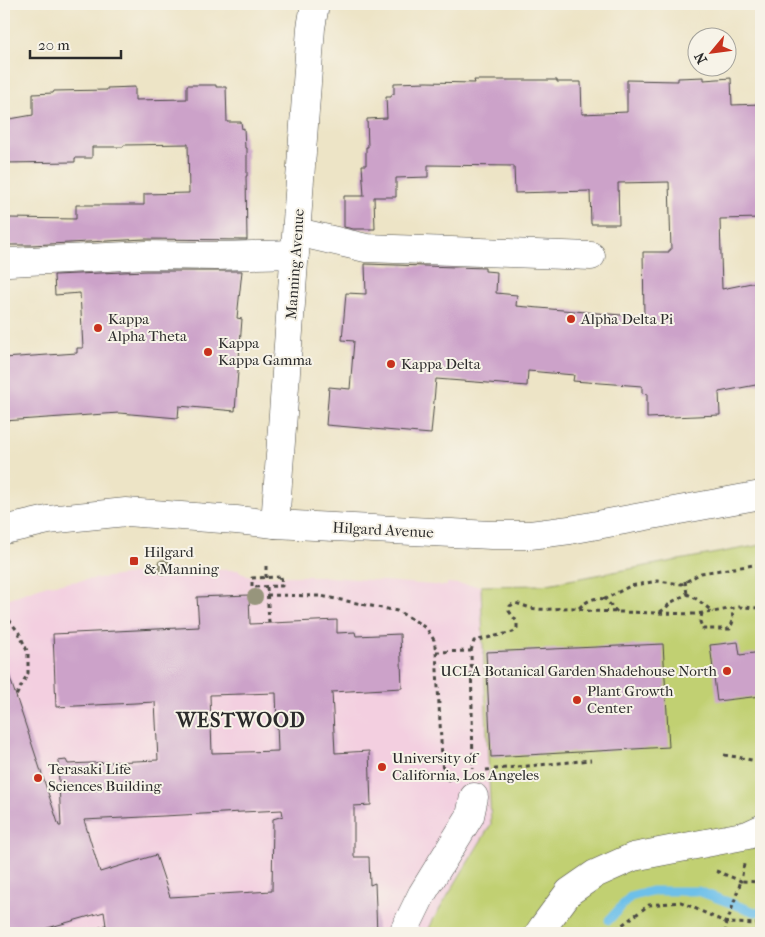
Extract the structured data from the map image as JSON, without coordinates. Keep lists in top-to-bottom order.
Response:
{
  "streets": {
    "street": ["Manning Avenue", "Hilgard Avenue"]
  },
  "crossings": [
    ["Manning Avenue", "Hilgard Avenue"]
  ],
  "districts": ["WESTWOOD"],
  "places": {
    "other": [
      "Alpha Delta Pi",
      "Kappa Alpha Theta",
      "Kappa Kappa Gamma",
      "Kappa Delta",
      "UCLA Botanical Garden Shadehouse North",
      "Plant Growth Center",
      "University of California, Los Angeles",
      "Terasaki Life Sciences Building"
    ],
    "transit": ["Hilgard & Manning"]
  },
  "scale_bar": "20 m",
  "north": "bottom left"
}
